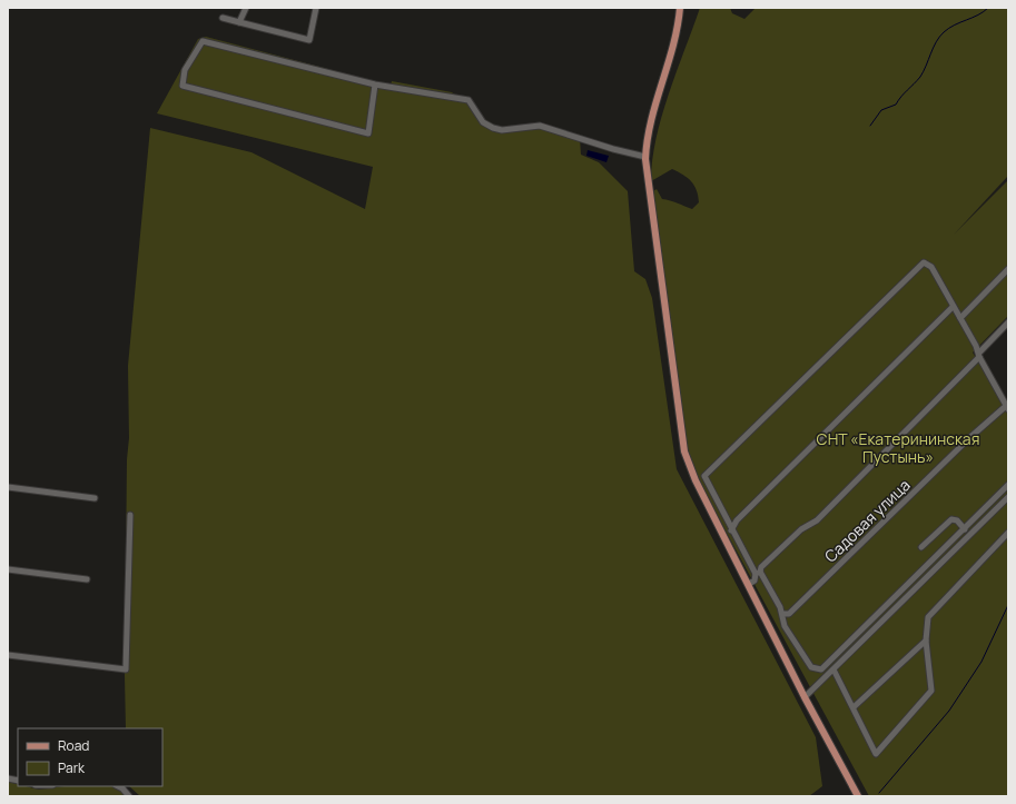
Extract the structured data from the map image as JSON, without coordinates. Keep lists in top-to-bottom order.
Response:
{
  "streets": {
    "street": ["Садовая улица"]
  },
  "parks": ["СНТ «Екатерининская Пустынь»"],
  "legend": ["Road", "Park"]
}
